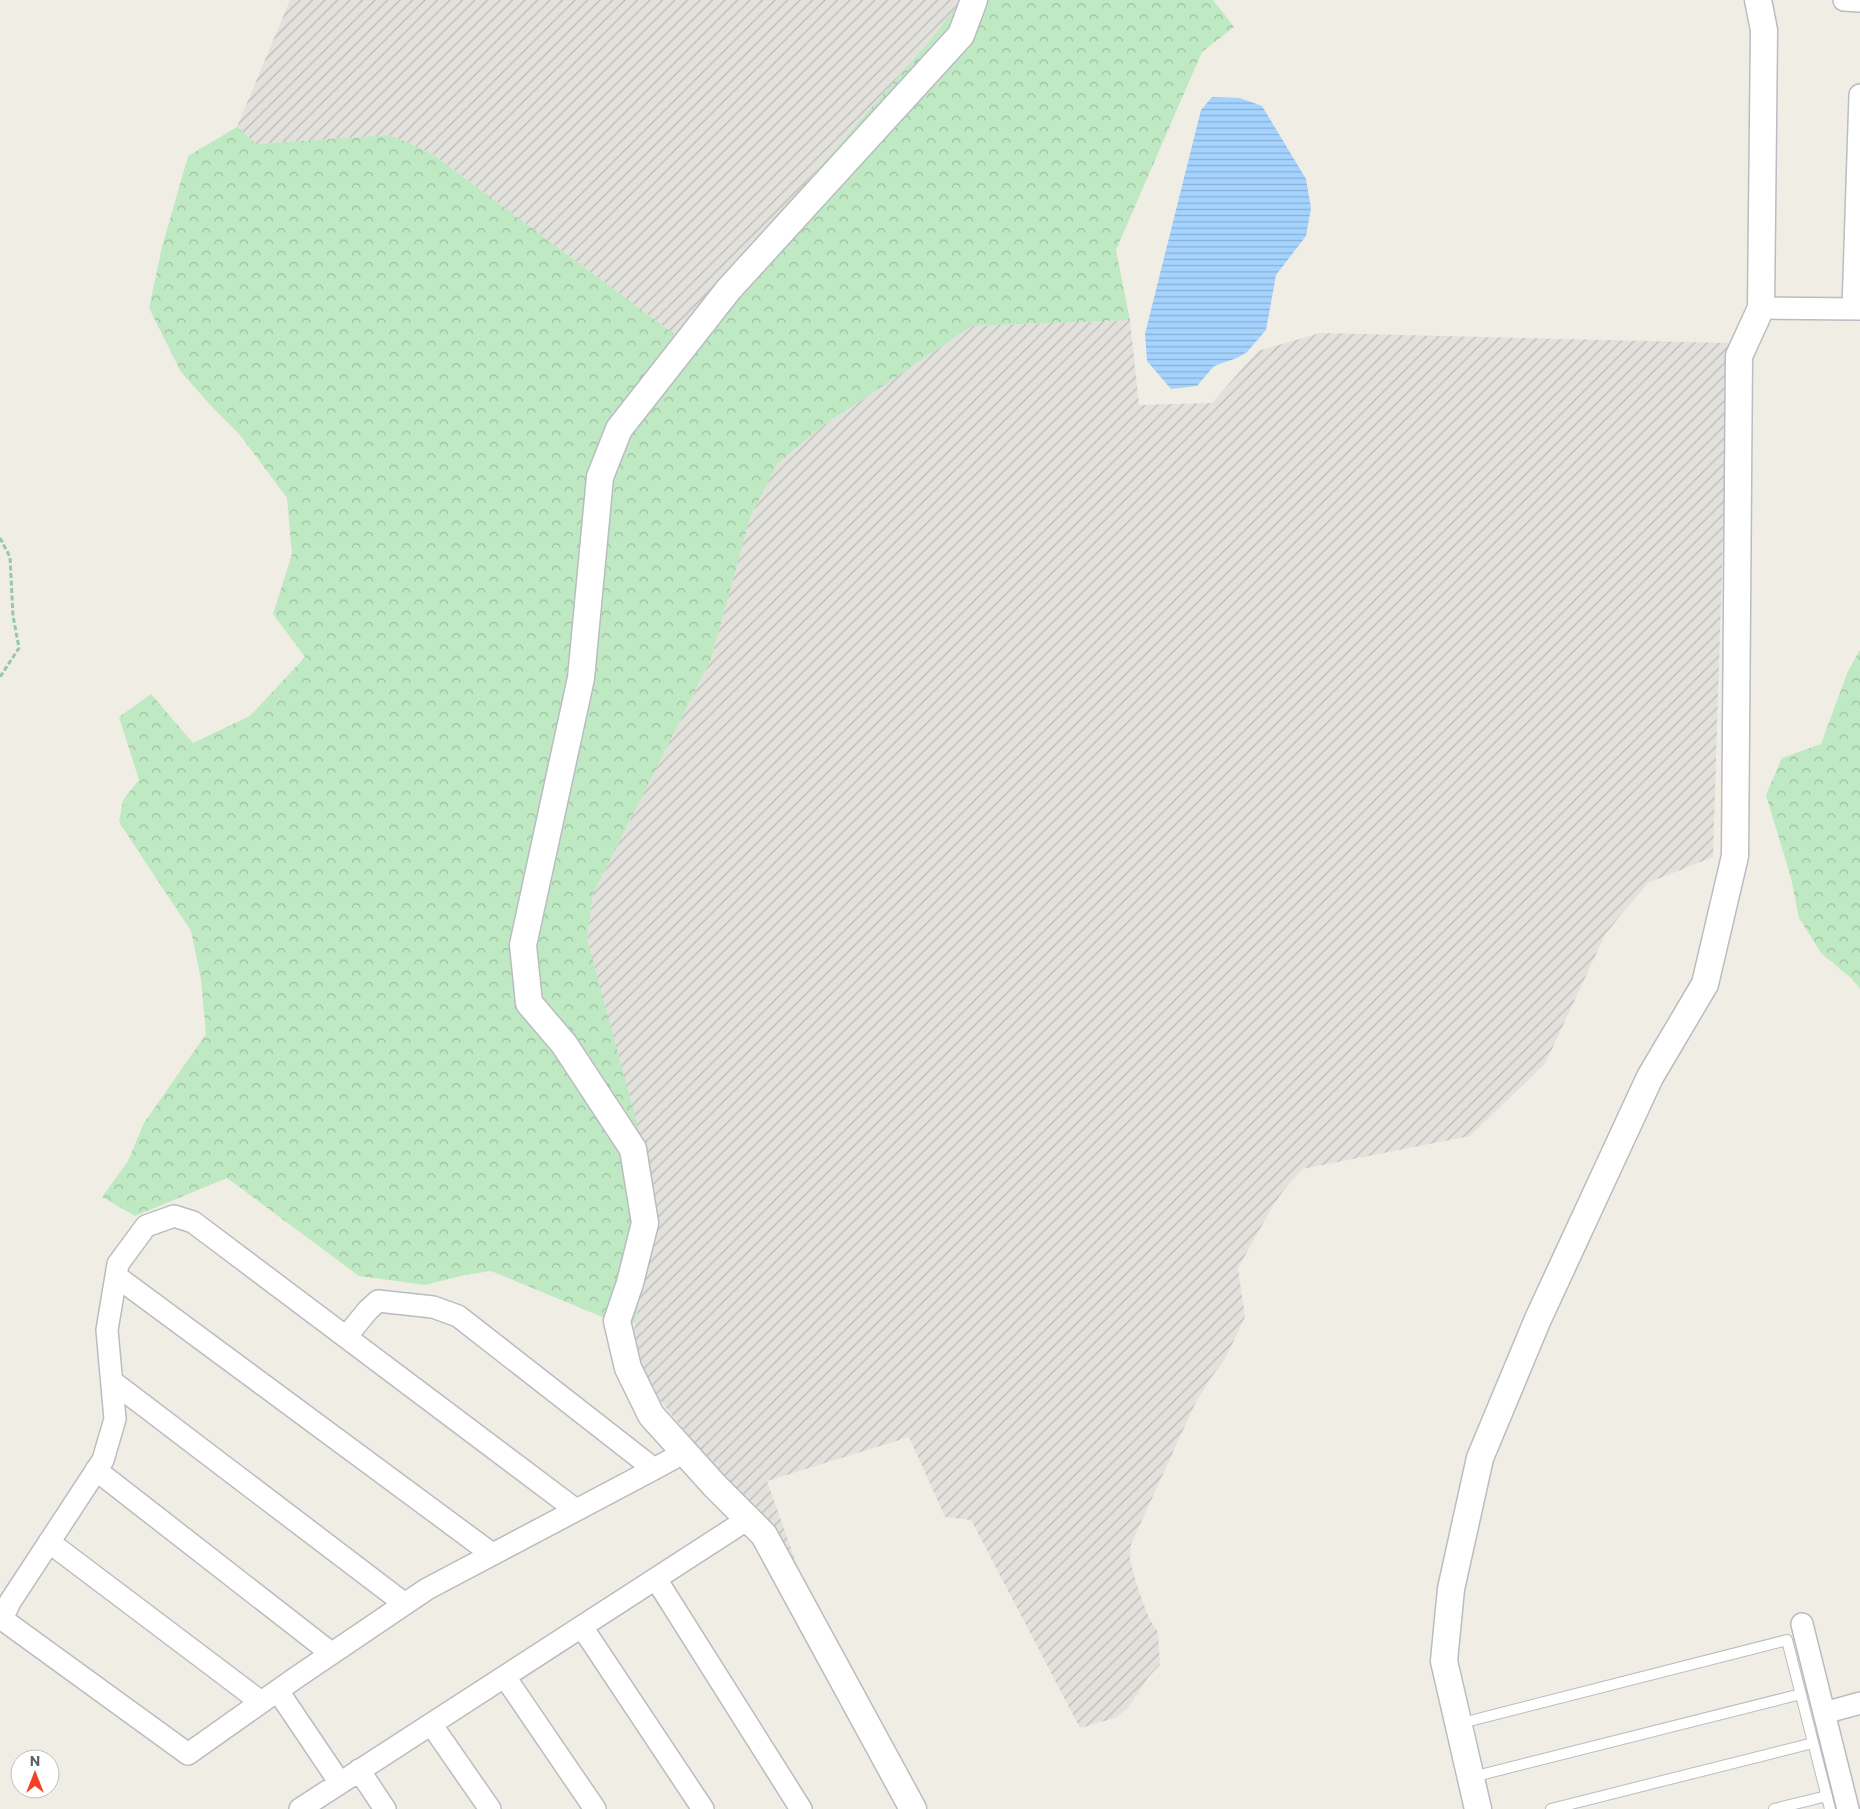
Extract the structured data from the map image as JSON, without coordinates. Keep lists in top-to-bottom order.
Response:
{
  "north": "top"
}
